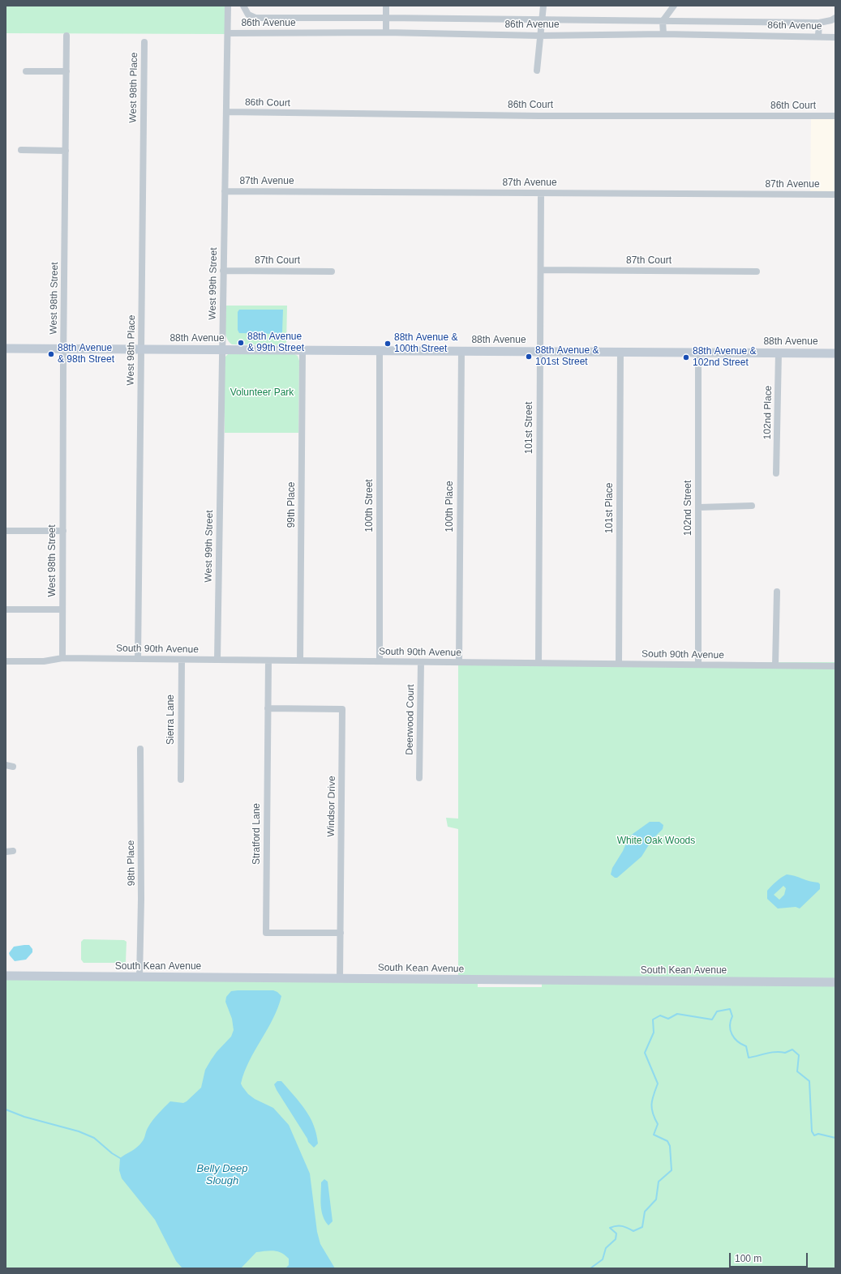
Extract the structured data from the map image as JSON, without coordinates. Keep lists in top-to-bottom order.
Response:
{
  "streets": {
    "street": [
      "86th Avenue",
      "West 98th Place",
      "86th Court",
      "87th Avenue",
      "87th Court",
      "West 99th Street",
      "West 98th Street",
      "88th Avenue",
      "102nd Place",
      "101st Street",
      "99th Place",
      "100th Street",
      "100th Place",
      "101st Place",
      "102nd Street",
      "South 90th Avenue",
      "Sierra Lane",
      "Deerwood Court",
      "Windsor Drive",
      "Stratford Lane",
      "98th Place",
      "South Kean Avenue"
    ]
  },
  "crossings": [
    ["86th Avenue", "West 99th Street"],
    ["West 98th Place", "88th Avenue"],
    ["West 98th Place", "South 90th Avenue"],
    ["86th Court", "West 99th Street"],
    ["87th Avenue", "West 99th Street"],
    ["87th Avenue", "101st Street"],
    ["87th Court", "West 99th Street"],
    ["87th Court", "101st Street"],
    ["West 99th Street", "88th Avenue"],
    ["West 99th Street", "South 90th Avenue"],
    ["West 98th Street", "88th Avenue"],
    ["West 98th Street", "South 90th Avenue"],
    ["88th Avenue", "102nd Place"],
    ["88th Avenue", "101st Street"],
    ["88th Avenue", "99th Place"],
    ["88th Avenue", "100th Street"],
    ["88th Avenue", "100th Place"],
    ["88th Avenue", "101st Place"],
    ["88th Avenue", "102nd Street"],
    ["101st Street", "South 90th Avenue"],
    ["99th Place", "South 90th Avenue"],
    ["100th Street", "South 90th Avenue"],
    ["100th Place", "South 90th Avenue"],
    ["101st Place", "South 90th Avenue"],
    ["102nd Street", "South 90th Avenue"],
    ["South 90th Avenue", "Sierra Lane"],
    ["South 90th Avenue", "Deerwood Court"],
    ["South 90th Avenue", "Stratford Lane"],
    ["Windsor Drive", "Stratford Lane"],
    ["Windsor Drive", "South Kean Avenue"],
    ["98th Place", "South Kean Avenue"]
  ],
  "water": ["Belly Deep Slough"],
  "parks": ["Volunteer Park", "White Oak Woods"],
  "places": [
    "88th Avenue & 99th Street",
    "88th Avenue & 100th Street",
    "88th Avenue & 98th Street",
    "88th Avenue & 101st Street",
    "88th Avenue & 102nd Street"
  ],
  "scale_bar": "100 m"
}
